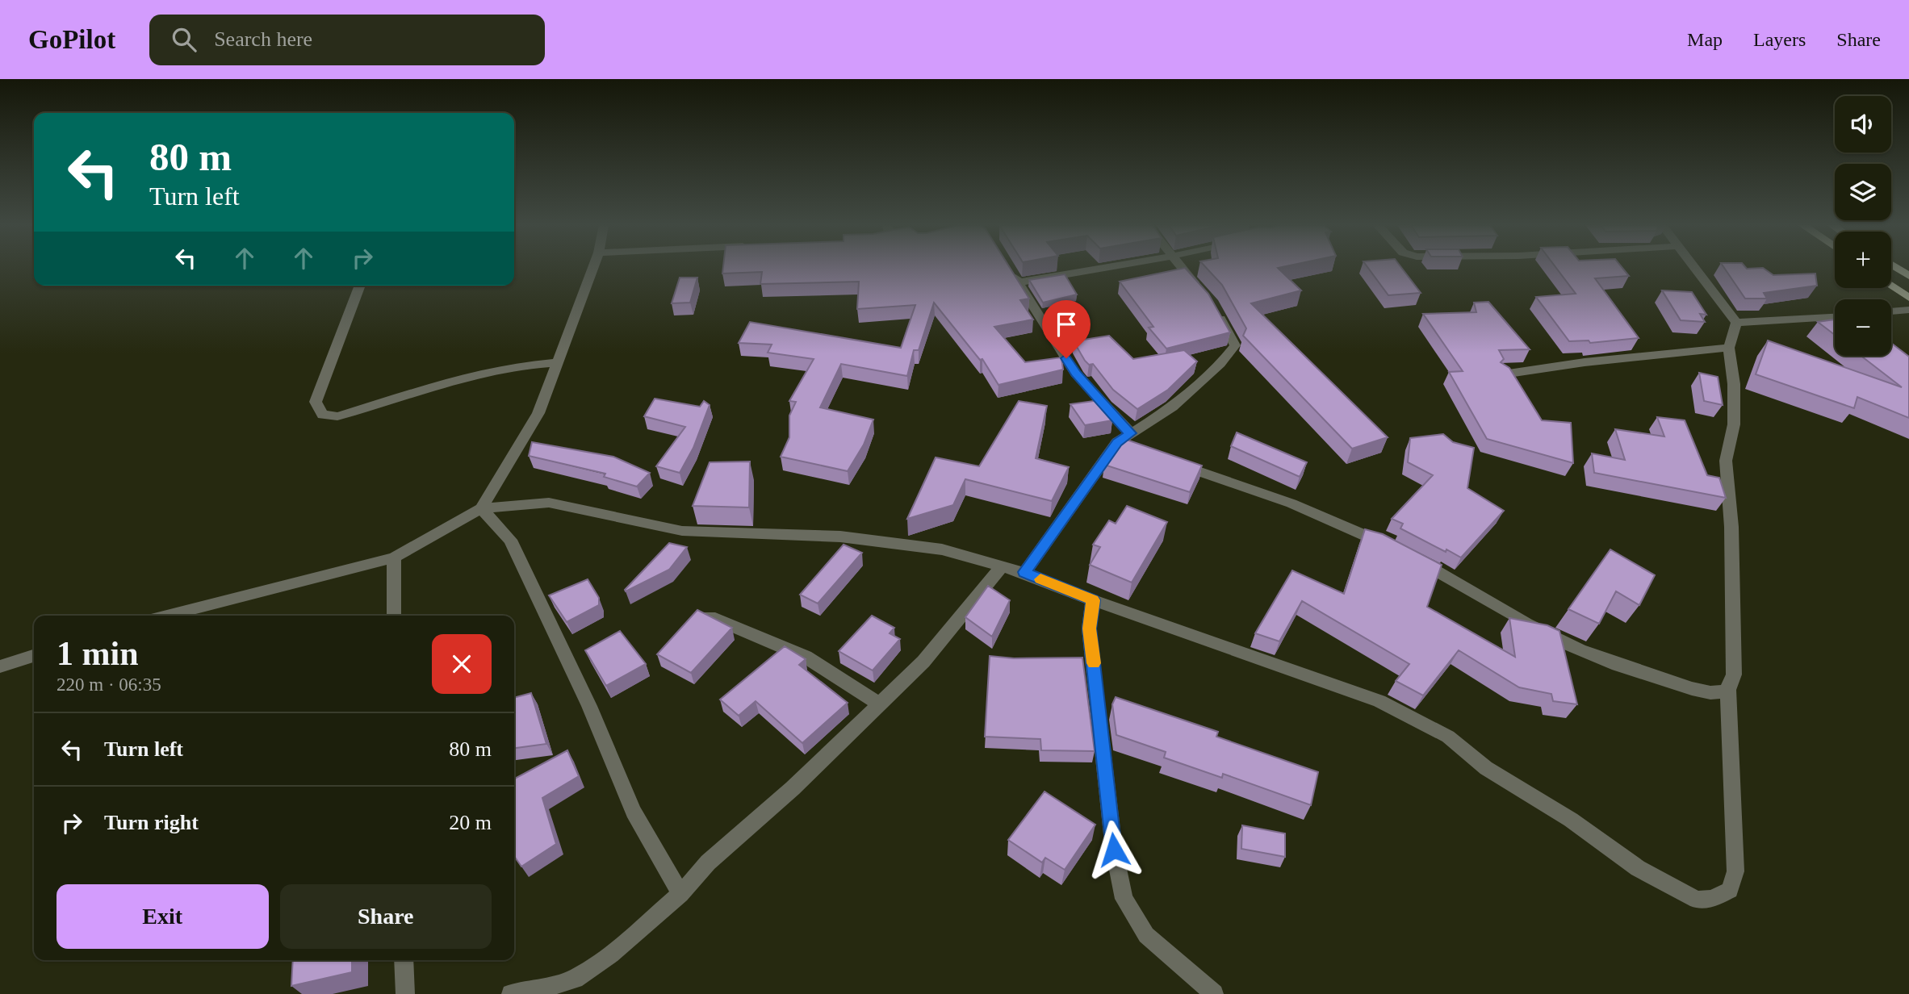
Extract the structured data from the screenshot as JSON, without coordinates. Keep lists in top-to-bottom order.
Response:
{
  "page": {
    "header": "GoPilot",
    "search": "Search here",
    "nav": ["Map", "Layers", "Share"],
    "map_buttons": ["+", "−"],
    "turn": ["80 m", "Turn left"],
    "heading": ["1 min", "220 m · 06:35"],
    "list": [
      {
        "name": "Turn left",
        "value": "80 m"
      },
      {
        "name": "Turn right",
        "value": "20 m"
      }
    ],
    "buttons": ["Exit", "Share"]
  }
}
